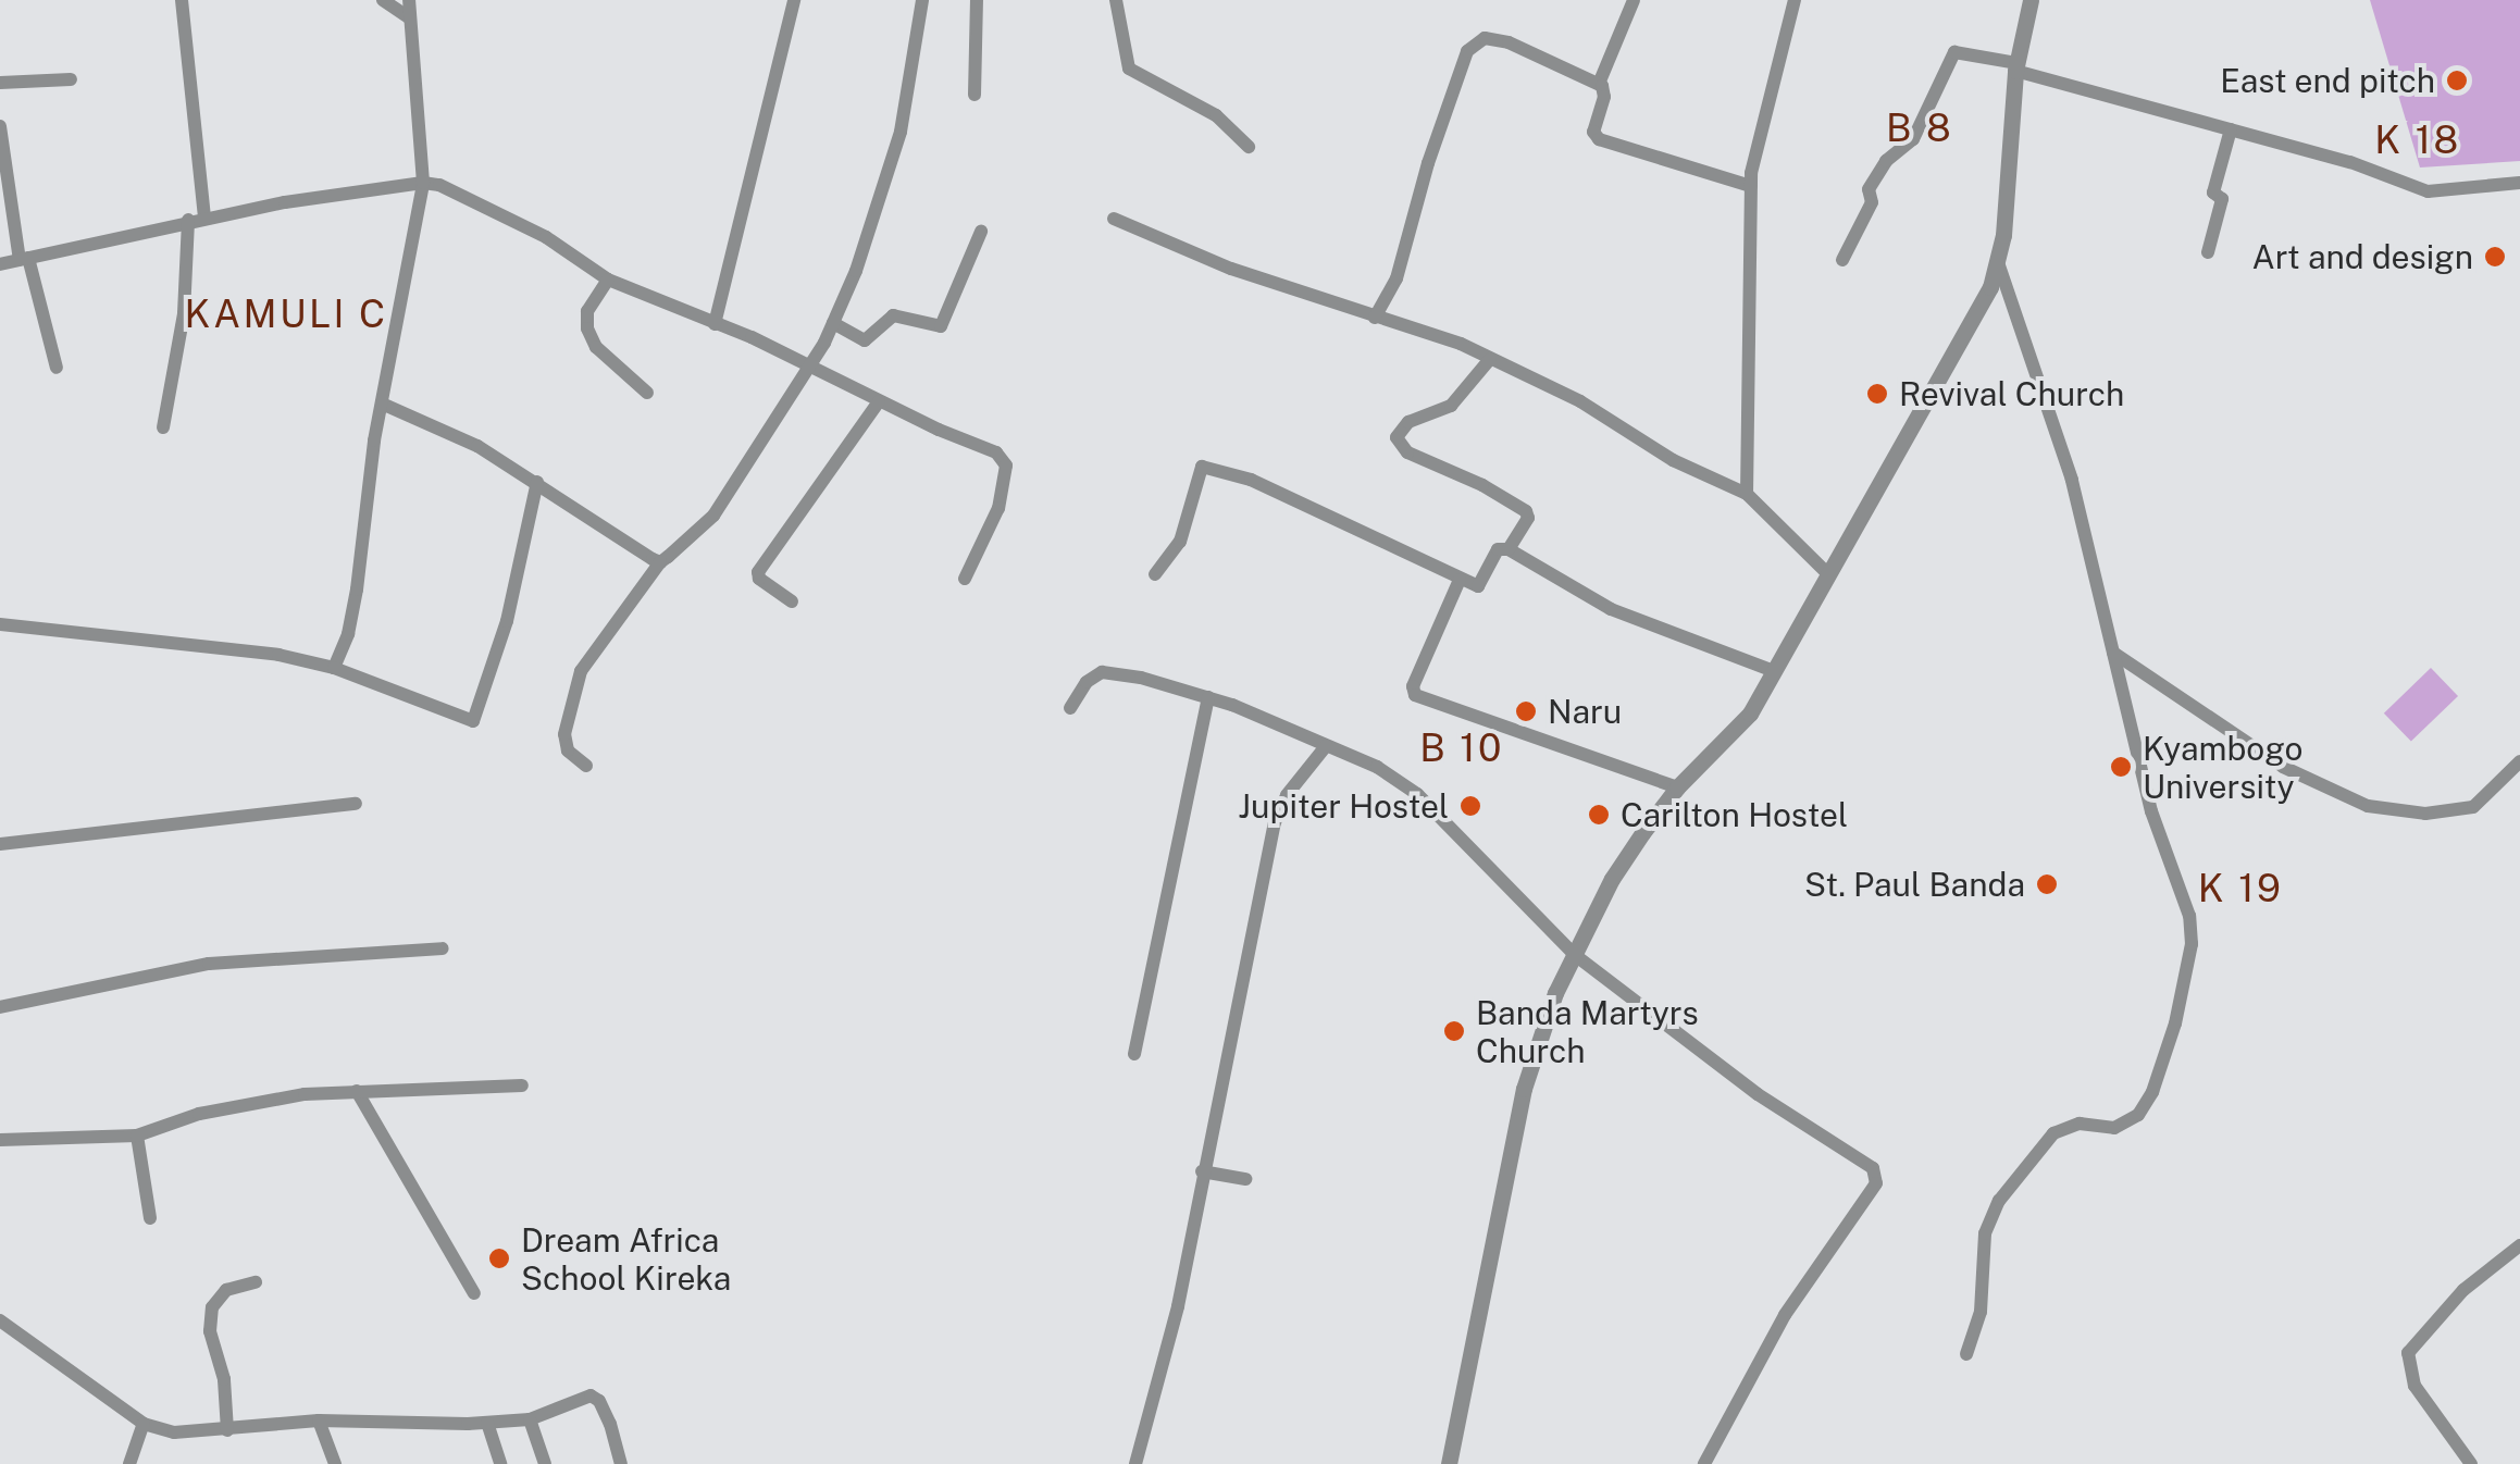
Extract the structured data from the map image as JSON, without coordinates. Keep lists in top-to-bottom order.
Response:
{
  "districts": [
    "B 8",
    "K 18",
    "KAMULI C",
    "B 10",
    "K 19"
  ],
  "places": [
    "East end pitch",
    "Art and design",
    "Revival Church",
    "Naru",
    "Kyambogo University",
    "Jupiter Hostel",
    "Carilton Hostel",
    "St. Paul Banda",
    "Banda Martyrs Church",
    "Dream Africa School Kireka"
  ]
}
